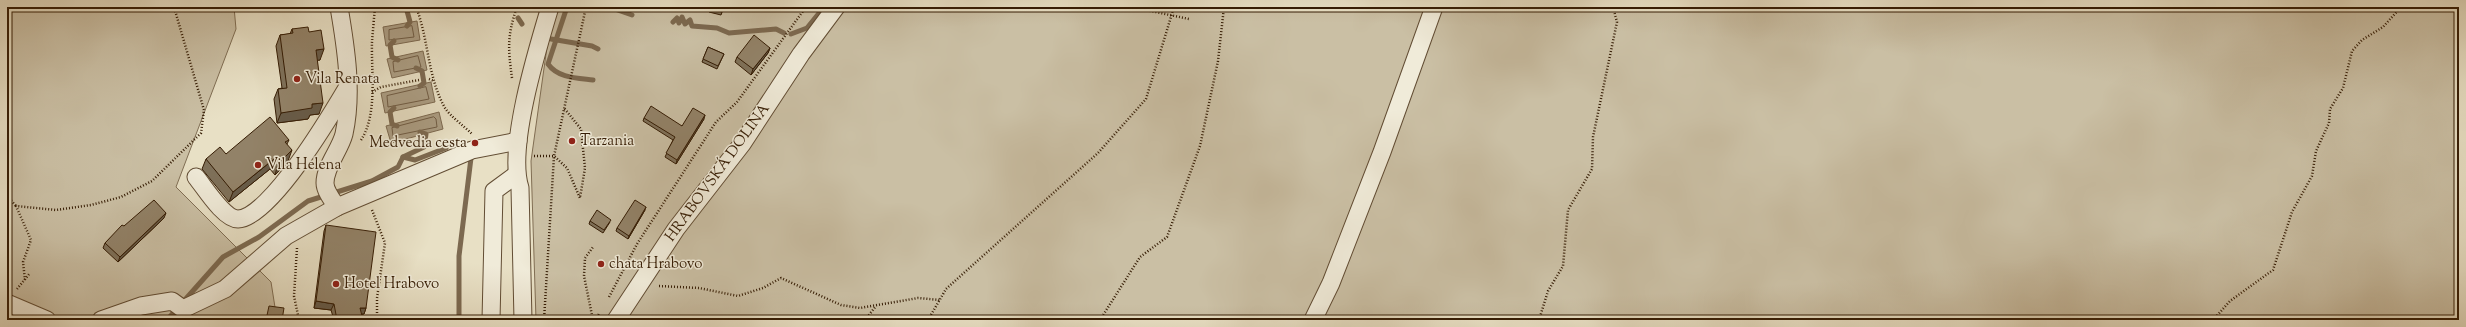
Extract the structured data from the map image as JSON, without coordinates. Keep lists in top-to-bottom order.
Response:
{
  "streets": {
    "street": ["HRABOVSKÁ DOLINA"]
  },
  "places": [
    "Vila Renata",
    "Tarzania",
    "Medvedia cesta",
    "Vila Helena",
    "chata Hrabovo",
    "Hotel Hrabovo"
  ]
}
